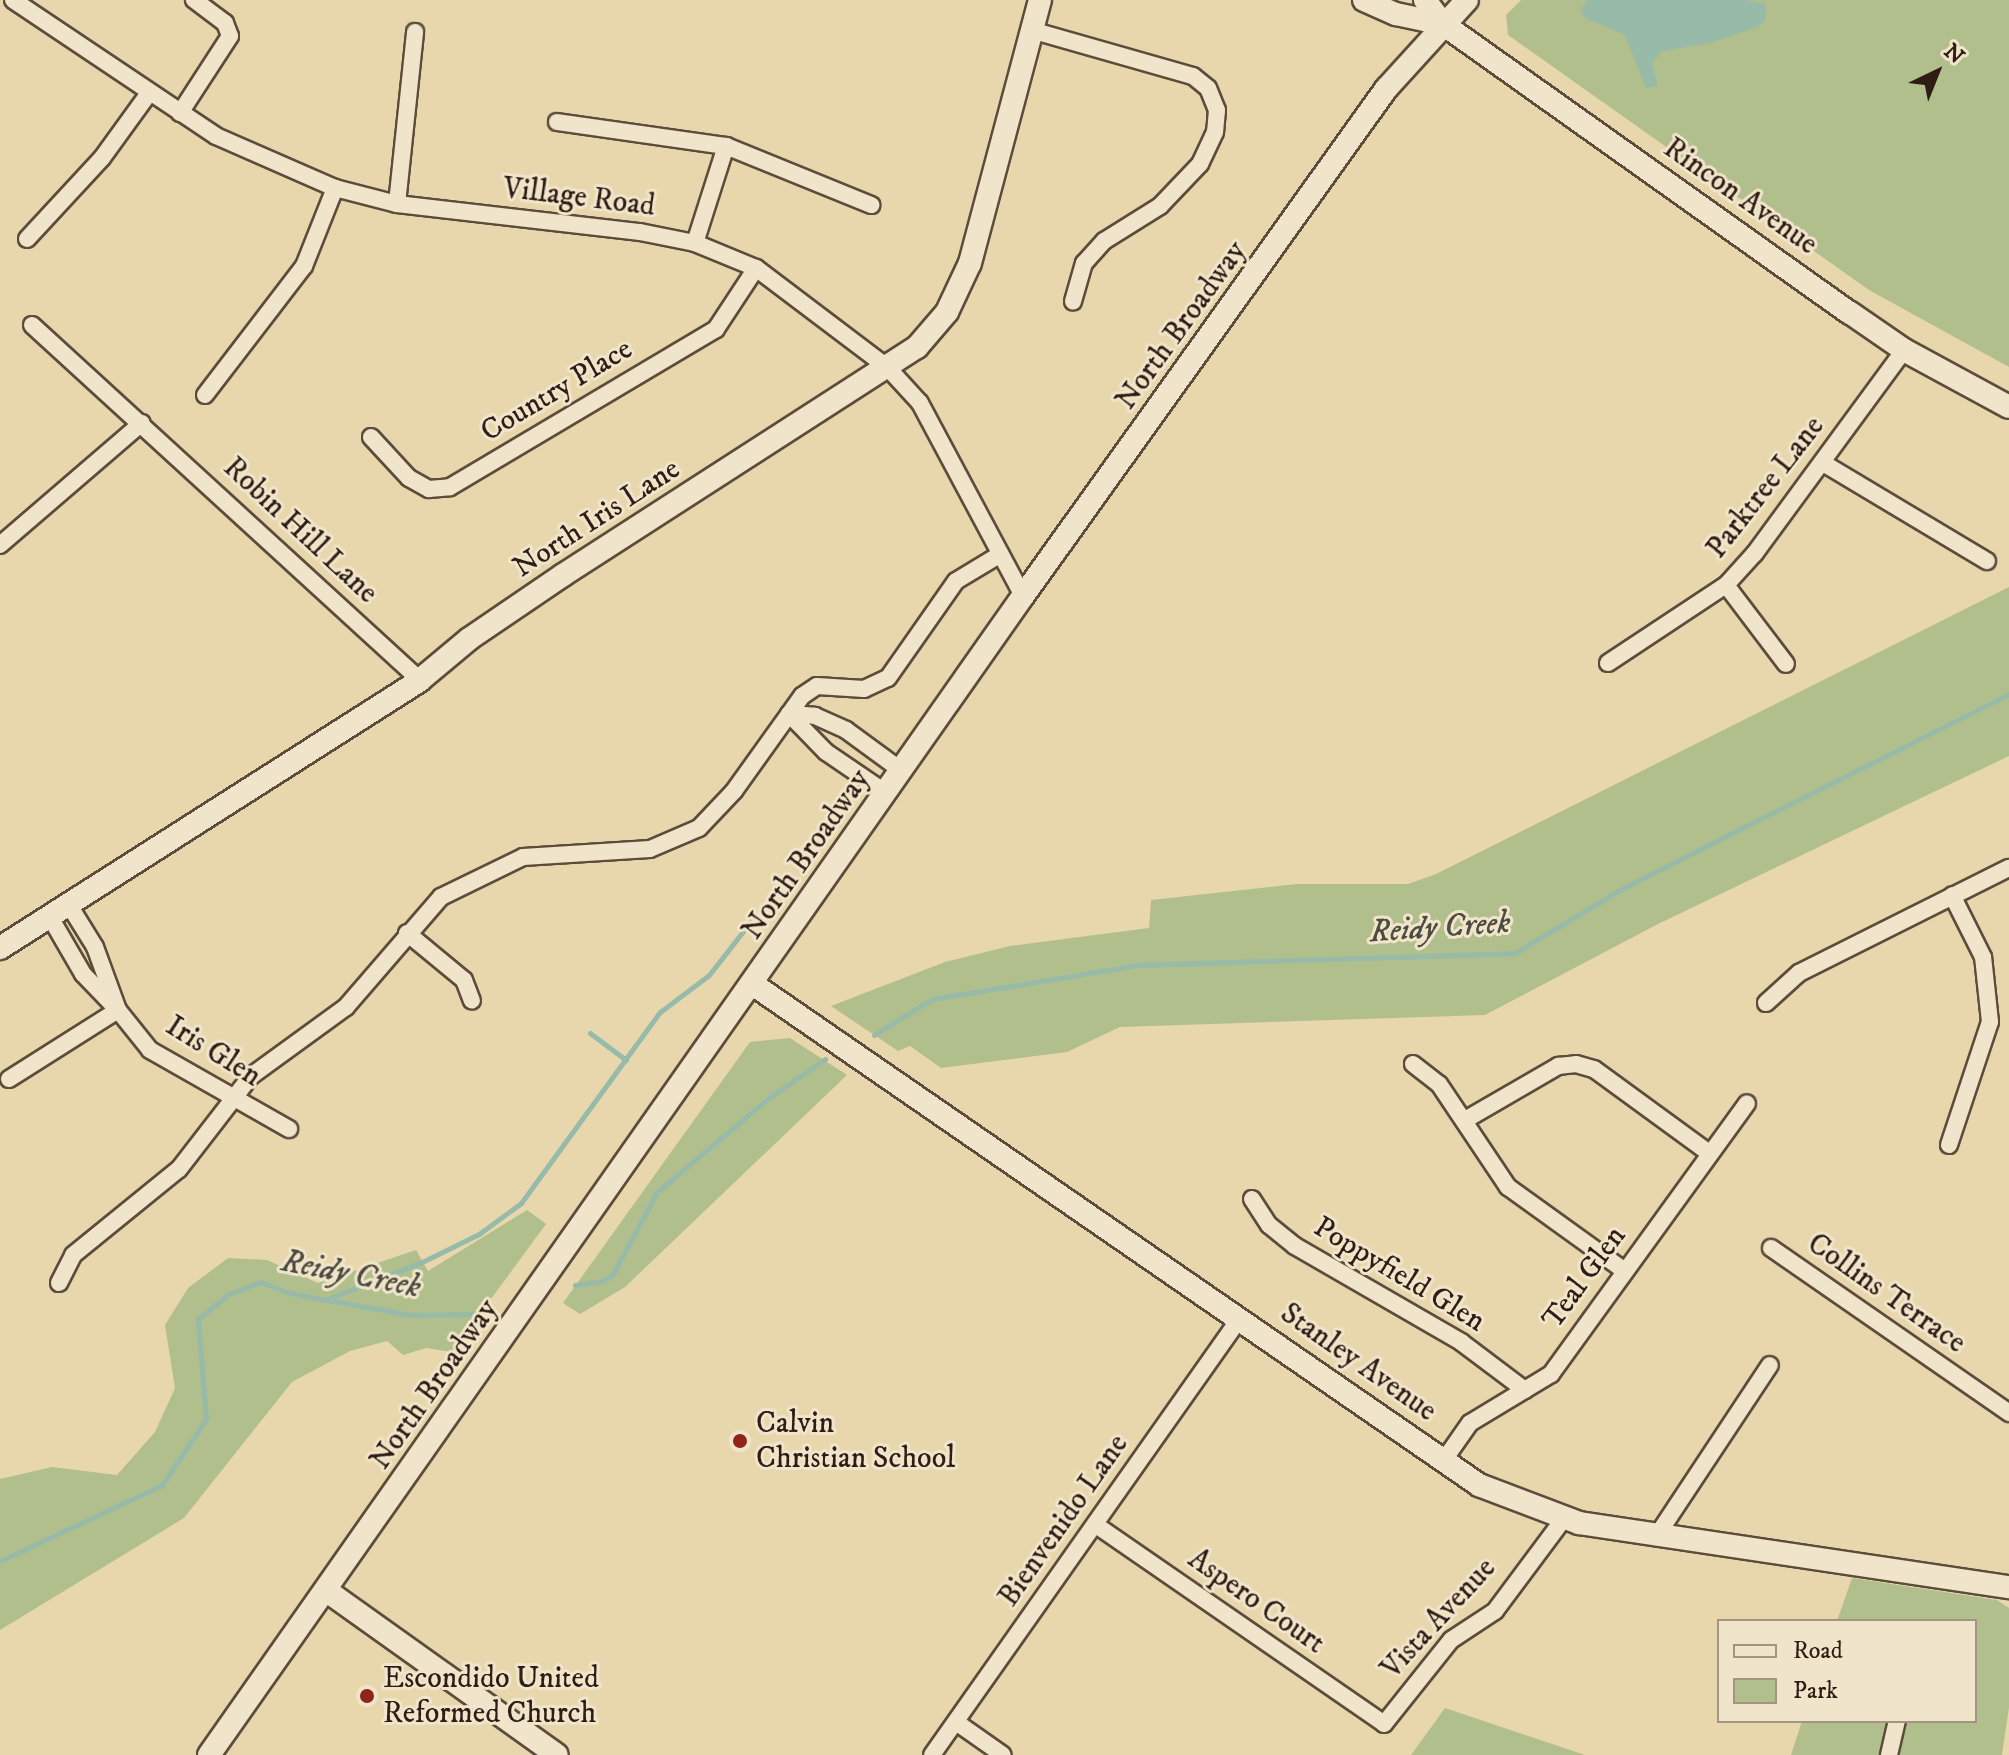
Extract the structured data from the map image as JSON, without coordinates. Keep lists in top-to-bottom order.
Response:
{
  "streets": {
    "street": [
      "Rincon Avenue",
      "Village Road",
      "North Broadway",
      "Country Place",
      "Parktree Lane",
      "North Iris Lane",
      "Robin Hill Lane",
      "Iris Glen",
      "Poppyfield Glen",
      "Teal Glen",
      "Collins Terrace",
      "Stanley Avenue",
      "Bienvenido Lane",
      "Aspero Court",
      "Vista Avenue"
    ]
  },
  "crossings": [
    ["Rincon Avenue", "North Broadway"],
    ["Rincon Avenue", "Parktree Lane"],
    ["Village Road", "North Broadway"],
    ["Village Road", "Country Place"],
    ["Village Road", "North Iris Lane"],
    ["North Broadway", "Stanley Avenue"],
    ["North Iris Lane", "Robin Hill Lane"],
    ["North Iris Lane", "Iris Glen"],
    ["Poppyfield Glen", "Teal Glen"],
    ["Teal Glen", "Stanley Avenue"],
    ["Stanley Avenue", "Bienvenido Lane"],
    ["Stanley Avenue", "Vista Avenue"],
    ["Bienvenido Lane", "Aspero Court"],
    ["Aspero Court", "Vista Avenue"]
  ],
  "water": ["Reidy Creek"],
  "places": ["Calvin Christian School", "Escondido United Reformed Church"],
  "legend": ["Road", "Park"],
  "north": "top right"
}
